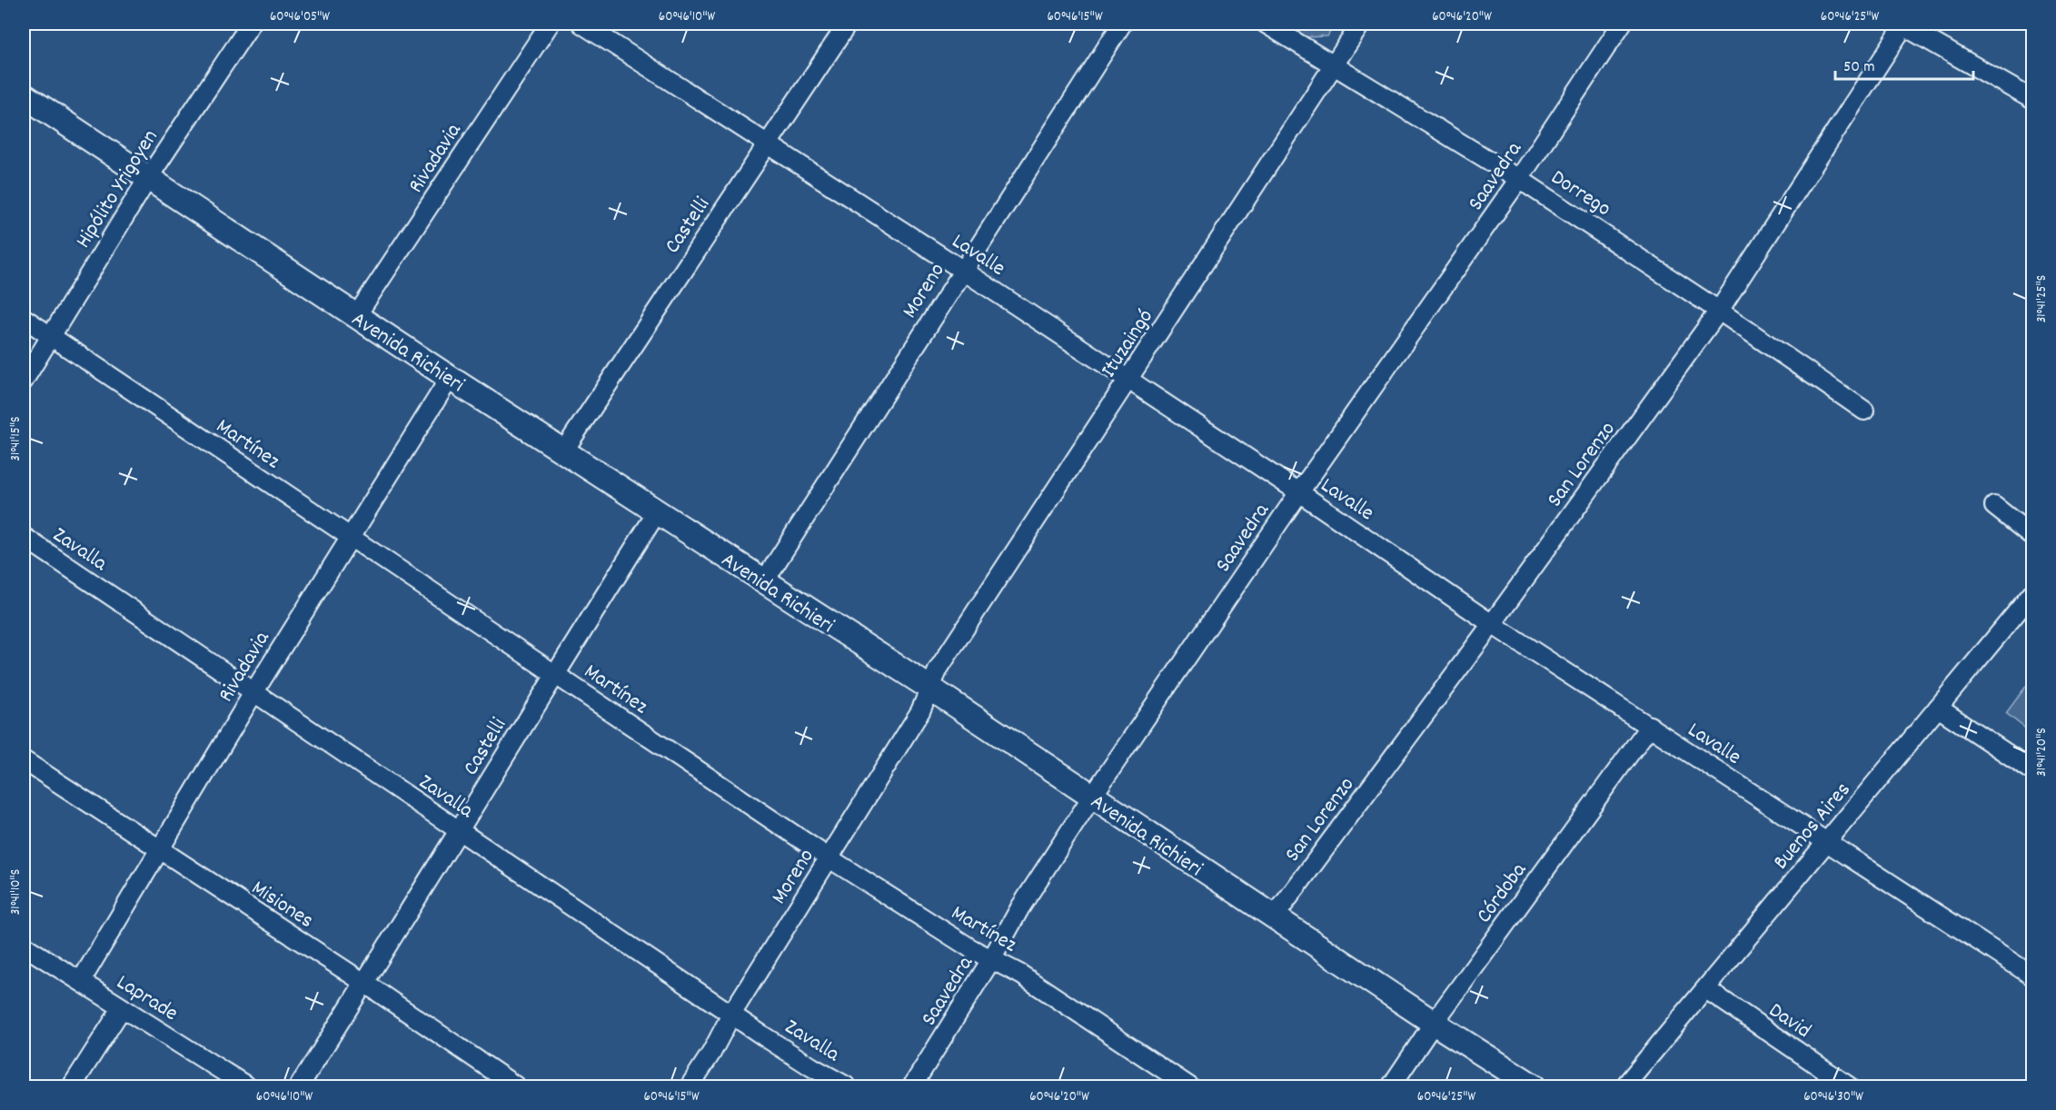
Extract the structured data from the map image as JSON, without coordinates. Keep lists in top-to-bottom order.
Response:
{
  "streets": {
    "street": [
      "Rivadavia",
      "Saavedra",
      "Hipólito Yrigoyen",
      "Dorrego",
      "Castelli",
      "Lavalle",
      "Moreno",
      "Ituzaingó",
      "Avenida Richieri",
      "Martínez",
      "San Lorenzo",
      "Zavalla",
      "Buenos Aires",
      "Córdoba",
      "Misiones",
      "Laprade",
      "David"
    ]
  },
  "crossings": [
    ["Rivadavia", "Avenida Richieri"],
    ["Rivadavia", "Martínez"],
    ["Rivadavia", "Zavalla"],
    ["Rivadavia", "Misiones"],
    ["Rivadavia", "Laprade"],
    ["Saavedra", "Dorrego"],
    ["Saavedra", "Lavalle"],
    ["Saavedra", "Avenida Richieri"],
    ["Saavedra", "Martínez"],
    ["Hipólito Yrigoyen", "Avenida Richieri"],
    ["Hipólito Yrigoyen", "Martínez"],
    ["Dorrego", "Ituzaingó"],
    ["Dorrego", "San Lorenzo"],
    ["Castelli", "Lavalle"],
    ["Castelli", "Avenida Richieri"],
    ["Castelli", "Martínez"],
    ["Castelli", "Zavalla"],
    ["Castelli", "Misiones"],
    ["Lavalle", "Moreno"],
    ["Lavalle", "Ituzaingó"],
    ["Lavalle", "San Lorenzo"],
    ["Lavalle", "Buenos Aires"],
    ["Lavalle", "Córdoba"],
    ["Moreno", "Ituzaingó"],
    ["Moreno", "Avenida Richieri"],
    ["Moreno", "Martínez"],
    ["Moreno", "Zavalla"],
    ["Ituzaingó", "Avenida Richieri"],
    ["Avenida Richieri", "San Lorenzo"],
    ["Avenida Richieri", "Córdoba"],
    ["Buenos Aires", "David"]
  ],
  "scale_bar": "50 m",
  "coordinates": [
    "60°46'05\"W",
    "60°46'10\"W",
    "60°46'15\"W",
    "60°46'20\"W",
    "60°46'25\"W",
    "31°41'25\"S",
    "31°41'15\"S",
    "31°41'20\"S",
    "31°41'10\"S",
    "60°46'30\"W"
  ]
}
